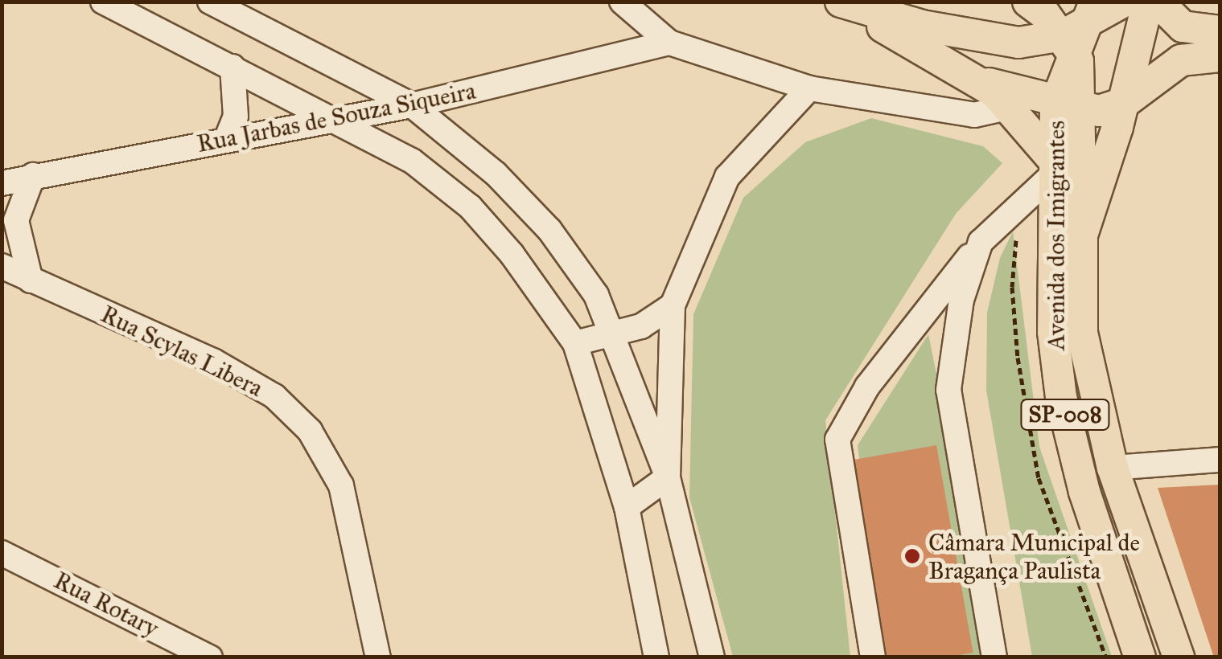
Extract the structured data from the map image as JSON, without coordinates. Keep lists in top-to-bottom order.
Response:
{
  "streets": {
    "main road": ["Avenida dos Imigrantes", "SP-008"],
    "street": ["Rua Jarbas de Souza Siqueira", "Rua Scylas Libera", "Rua Rotary"]
  },
  "crossings": [
    ["Avenida dos Imigrantes", "SP-008"]
  ],
  "places": ["Câmara Municipal de Bragança Paulista"]
}
